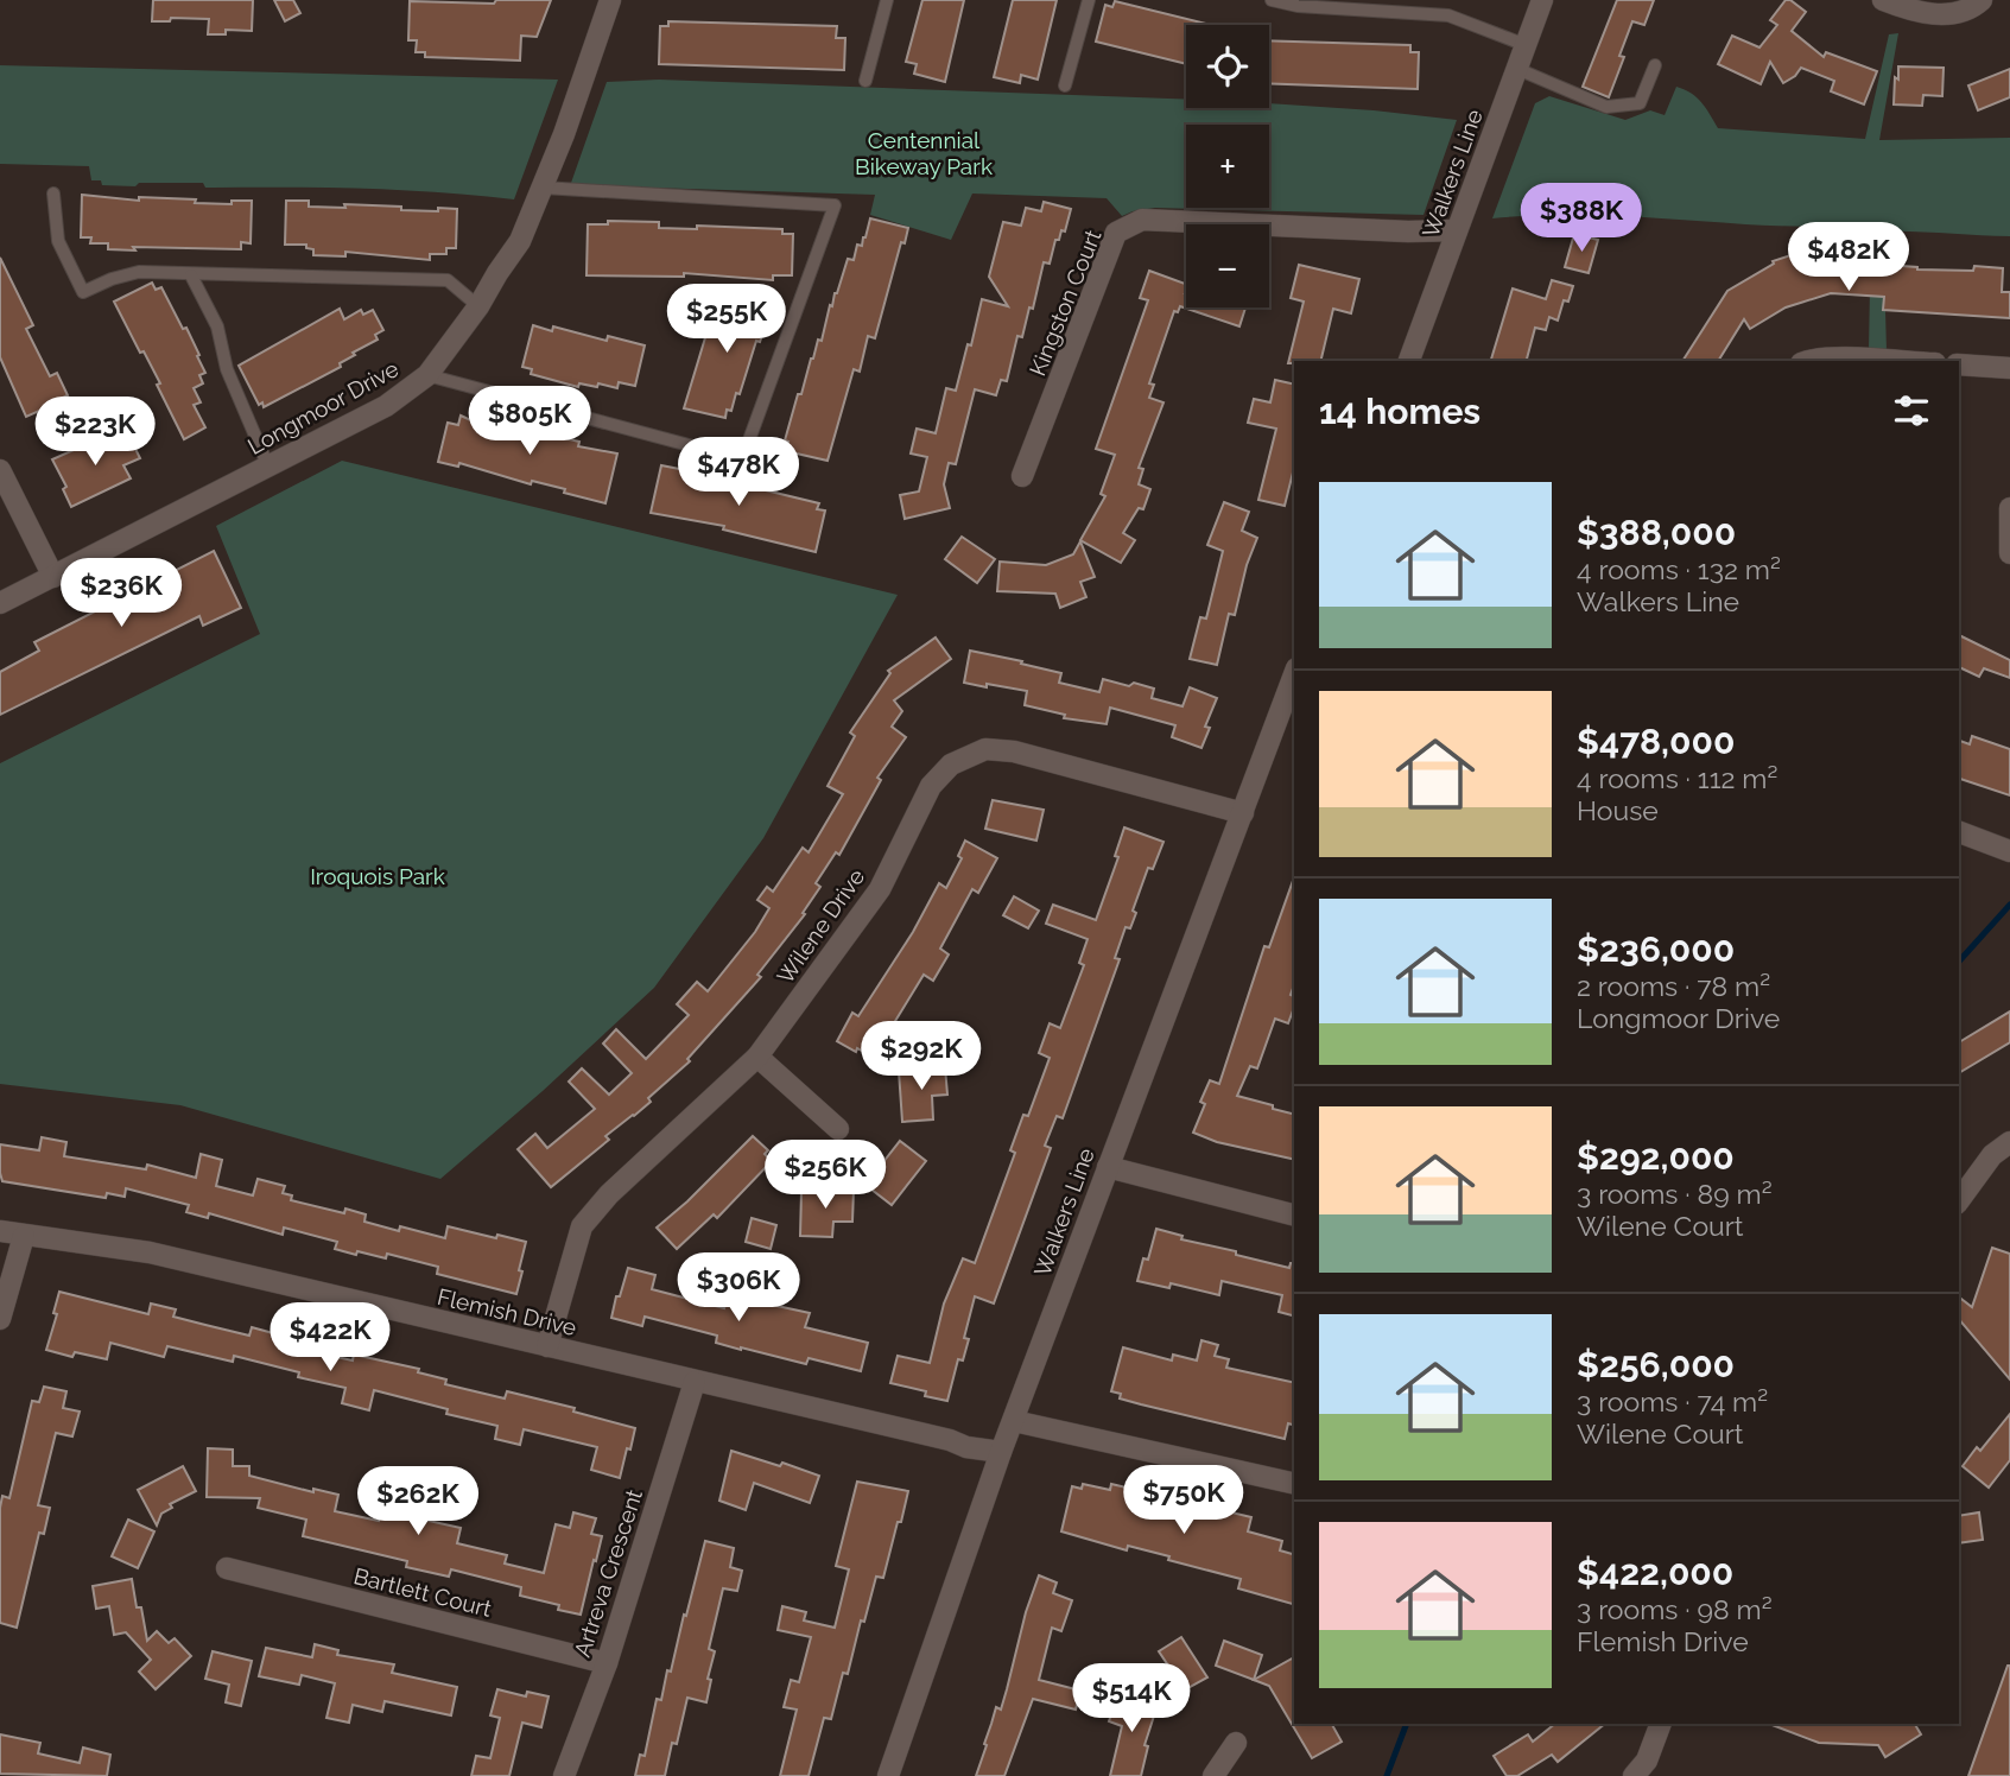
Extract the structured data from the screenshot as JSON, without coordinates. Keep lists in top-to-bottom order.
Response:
{
  "streets": {
    "street": [
      "Walkers Line",
      "Kingston Court",
      "Longmoor Drive",
      "Wilene Drive",
      "Flemish Drive",
      "Artreva Crescent",
      "Bartlett Court"
    ]
  },
  "crossings": [
    ["Walkers Line", "Kingston Court"],
    ["Walkers Line", "Wilene Drive"],
    ["Walkers Line", "Flemish Drive"],
    ["Wilene Drive", "Flemish Drive"],
    ["Flemish Drive", "Artreva Crescent"],
    ["Artreva Crescent", "Bartlett Court"]
  ],
  "parks": ["Centennial Bikeway Park", "Iroquois Park"],
  "page": {
    "map_buttons": ["+", "−"],
    "price": [
      "$388K",
      "$482K",
      "$255K",
      "$805K",
      "$223K",
      "$478K",
      "$236K",
      "$292K",
      "$256K",
      "$306K",
      "$422K",
      "$750K",
      "$262K",
      "$514K"
    ],
    "heading": "14 homes",
    "list": [
      {
        "name": "$388,000",
        "note": "4 rooms · 132 m² · Walkers Line"
      },
      {
        "name": "$478,000",
        "note": "4 rooms · 112 m² · House"
      },
      {
        "name": "$236,000",
        "note": "2 rooms · 78 m² · Longmoor Drive"
      },
      {
        "name": "$292,000",
        "note": "3 rooms · 89 m² · Wilene Court"
      },
      {
        "name": "$256,000",
        "note": "3 rooms · 74 m² · Wilene Court"
      },
      {
        "name": "$422,000",
        "note": "3 rooms · 98 m² · Flemish Drive"
      }
    ]
  }
}
